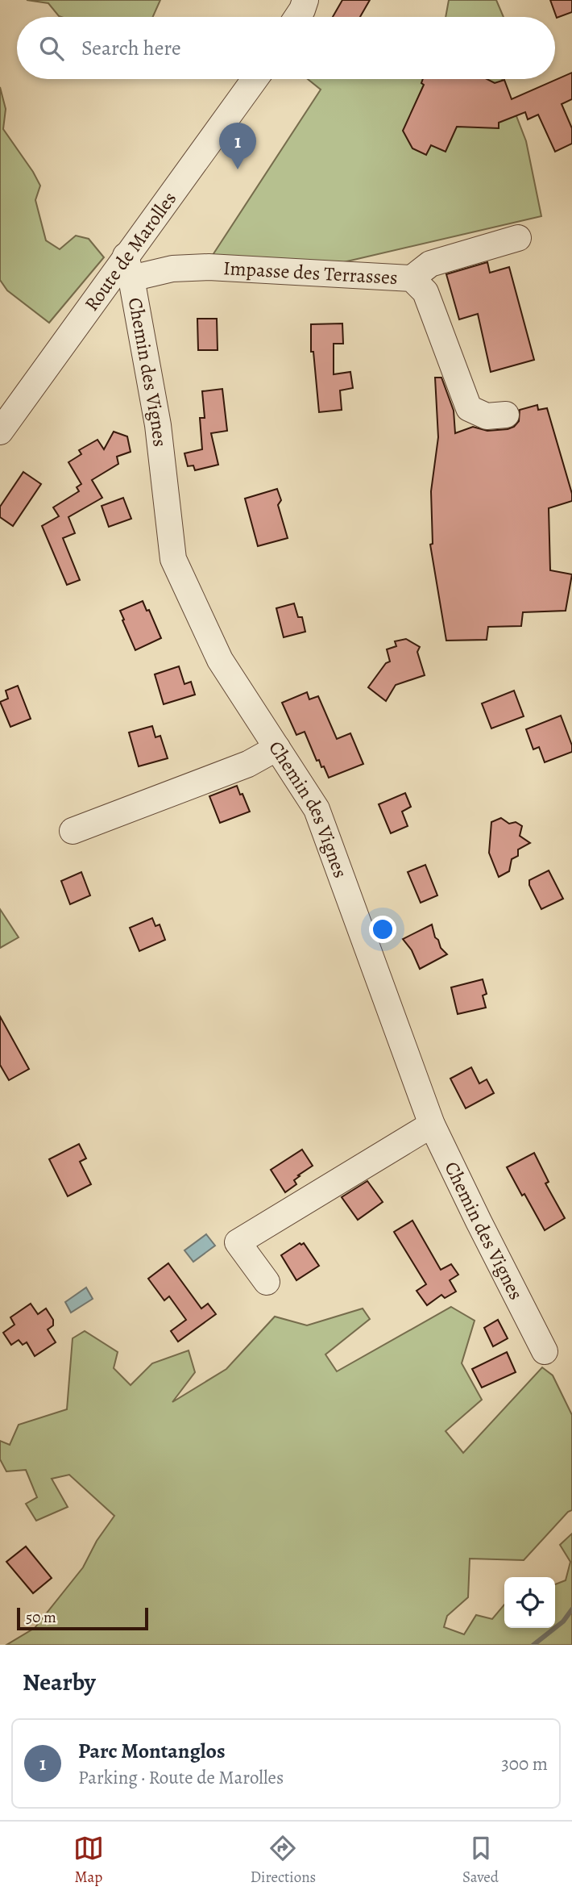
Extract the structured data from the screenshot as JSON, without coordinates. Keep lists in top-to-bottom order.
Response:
{
  "streets": {
    "street": ["Route de Marolles", "Impasse des Terrasses", "Chemin des Vignes"]
  },
  "crossings": [
    ["Route de Marolles", "Impasse des Terrasses"],
    ["Route de Marolles", "Chemin des Vignes"],
    ["Impasse des Terrasses", "Chemin des Vignes"]
  ],
  "scale_bar": "50 m",
  "page": {
    "search": "Search here",
    "pins": "1",
    "scale": "50 m",
    "heading": "Nearby",
    "list": [
      {
        "mark": "1",
        "name": "Parc Montanglos",
        "note": "Parking · Route de Marolles",
        "value": "300 m"
      }
    ],
    "nav": ["Map", "Directions", "Saved"]
  }
}
